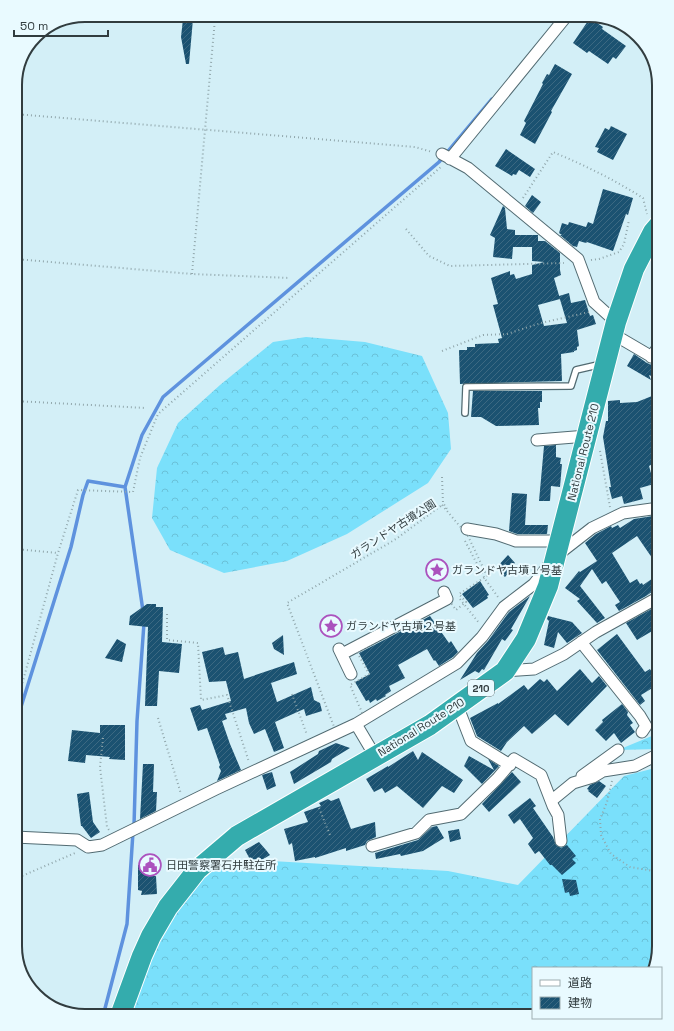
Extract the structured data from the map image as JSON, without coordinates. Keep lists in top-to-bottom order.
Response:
{
  "streets": {
    "highway": ["National Route 210", "210"],
    "path": ["ガランドヤ古墳公園"]
  },
  "places": {
    "place": ["ガランドヤ古墳１号基", "ガランドヤ古墳２号基"],
    "public building": ["日田警察署石井駐在所"]
  },
  "legend": ["道路", "建物"],
  "scale_bar": "50 m"
}
